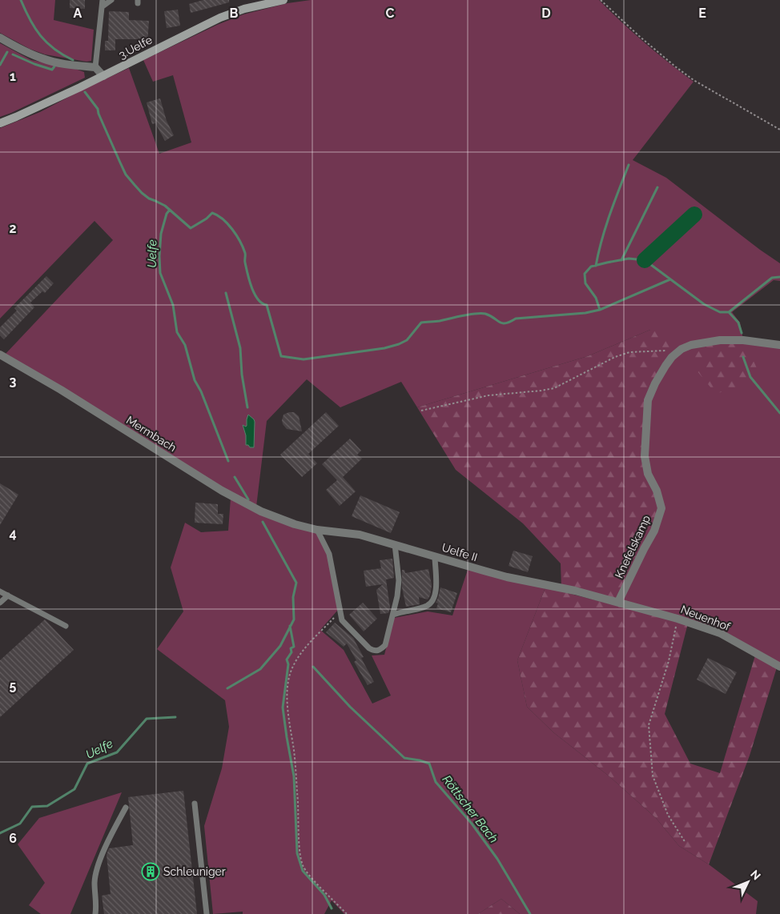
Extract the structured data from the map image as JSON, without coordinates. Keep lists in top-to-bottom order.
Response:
{
  "streets": {
    "street": [
      "3.Uelfe",
      "Mermbach",
      "Knefelskamp",
      "Uelfe II",
      "Neuenhof"
    ]
  },
  "crossings": [
    ["Mermbach", "Uelfe II"],
    ["Knefelskamp", "Uelfe II"],
    ["Knefelskamp", "Neuenhof"],
    ["Uelfe II", "Neuenhof"]
  ],
  "water": ["Uelfe", "Röttscher Bach"],
  "places": {
    "building": ["Schleuniger"]
  },
  "north": "top right",
  "grid": {
    "columns": [
      "A",
      "B",
      "C",
      "D",
      "E"
    ],
    "rows": [
      "1",
      "2",
      "3",
      "4",
      "5",
      "6"
    ]
  }
}
